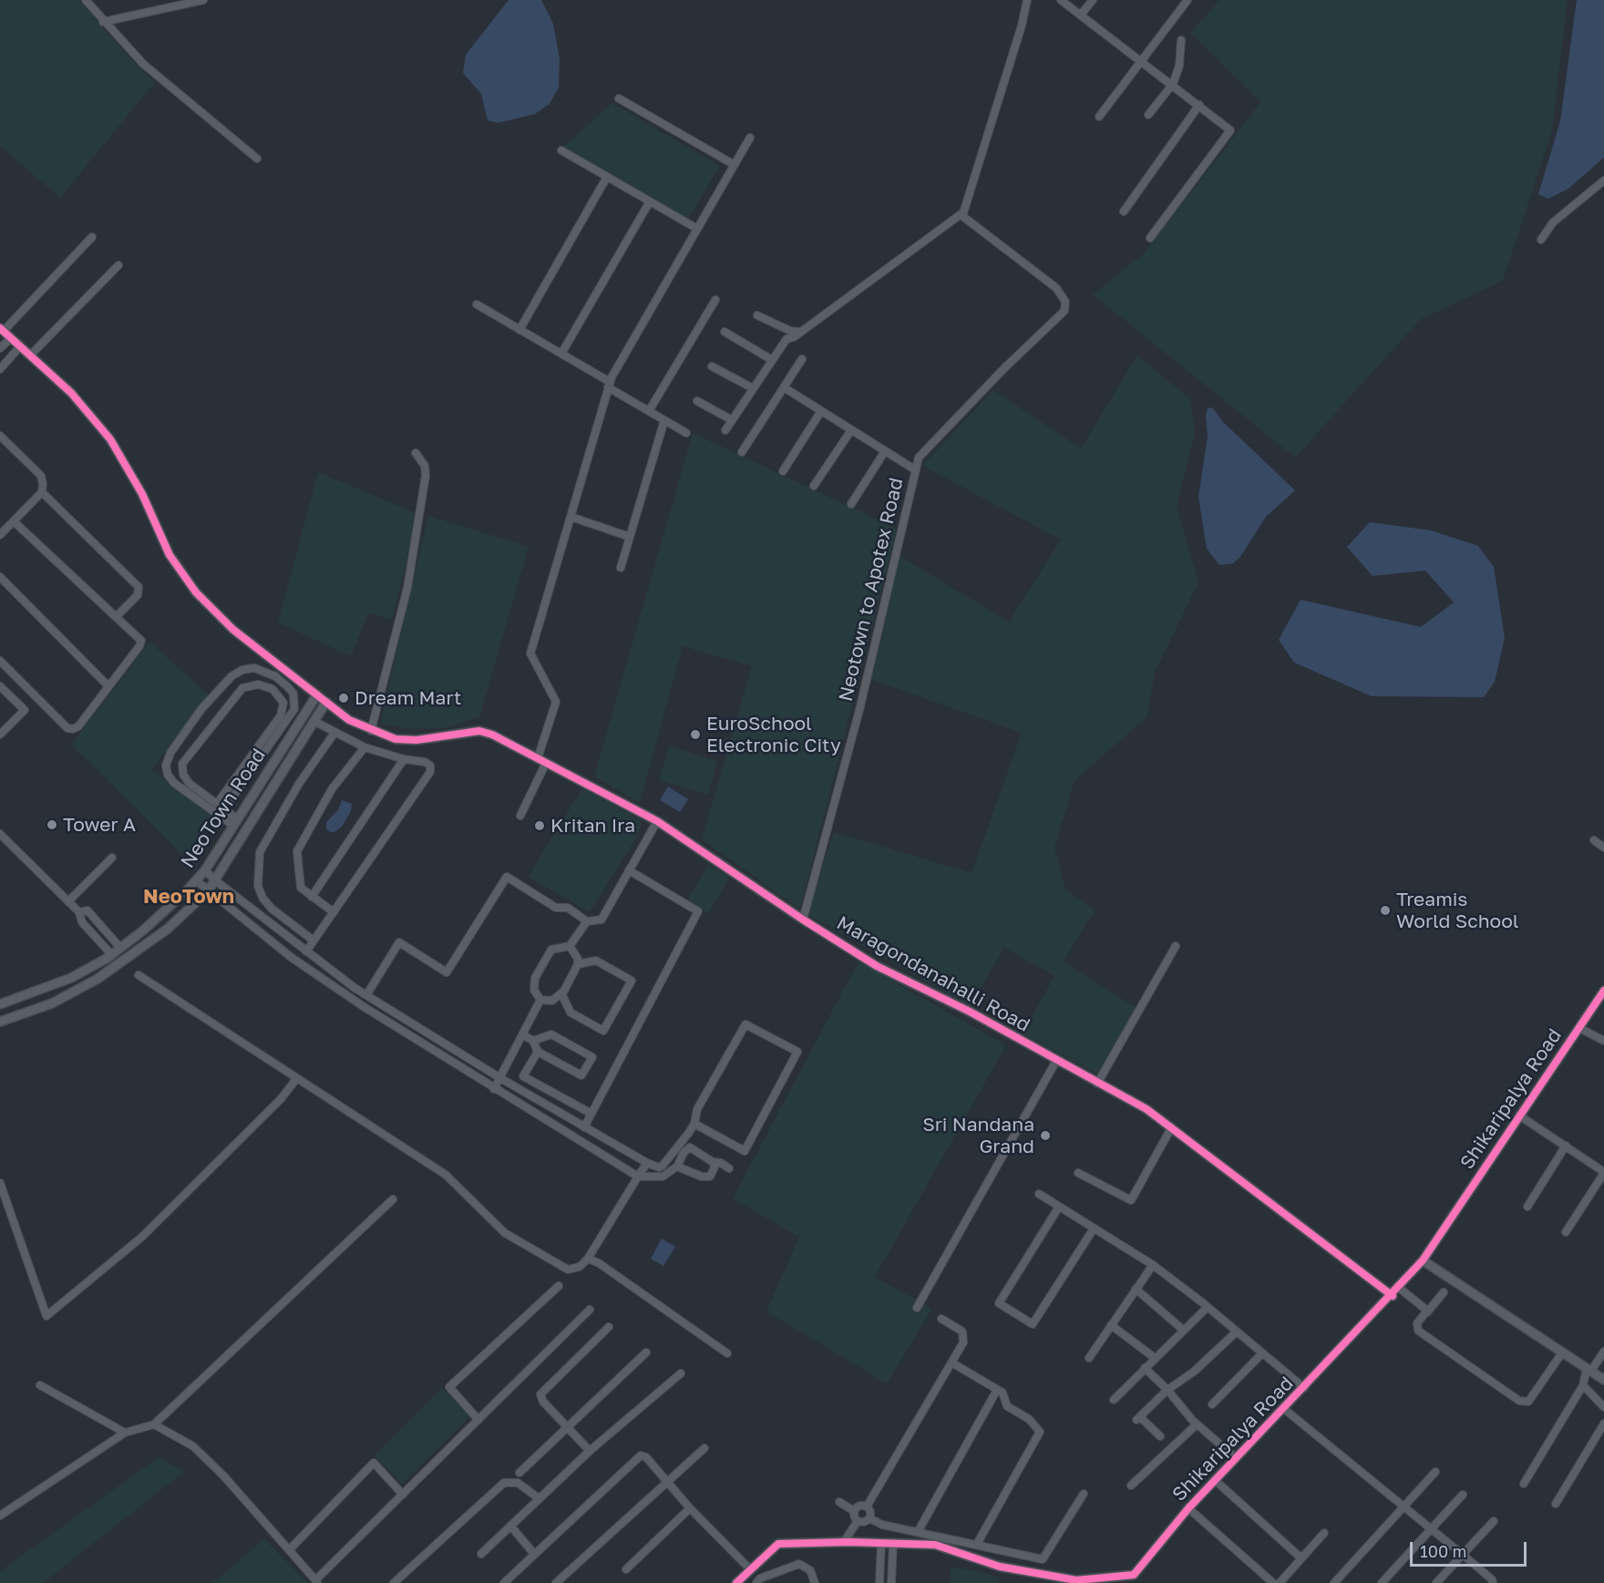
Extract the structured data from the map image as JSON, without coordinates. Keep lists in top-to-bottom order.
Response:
{
  "streets": {
    "street": [
      "Neotown to Apotex Road",
      "NeoTown Road",
      "Maragondanahalli Road",
      "Shikaripalya Road"
    ]
  },
  "crossings": [
    ["Neotown to Apotex Road", "Maragondanahalli Road"],
    ["NeoTown Road", "Maragondanahalli Road"],
    ["Maragondanahalli Road", "Shikaripalya Road"]
  ],
  "districts": ["NeoTown"],
  "places": [
    "Dream Mart",
    "EuroSchool Electronic City",
    "Tower A",
    "Kritan Ira",
    "Treamis World School",
    "Sri Nandana Grand"
  ],
  "scale_bar": "100 m"
}
